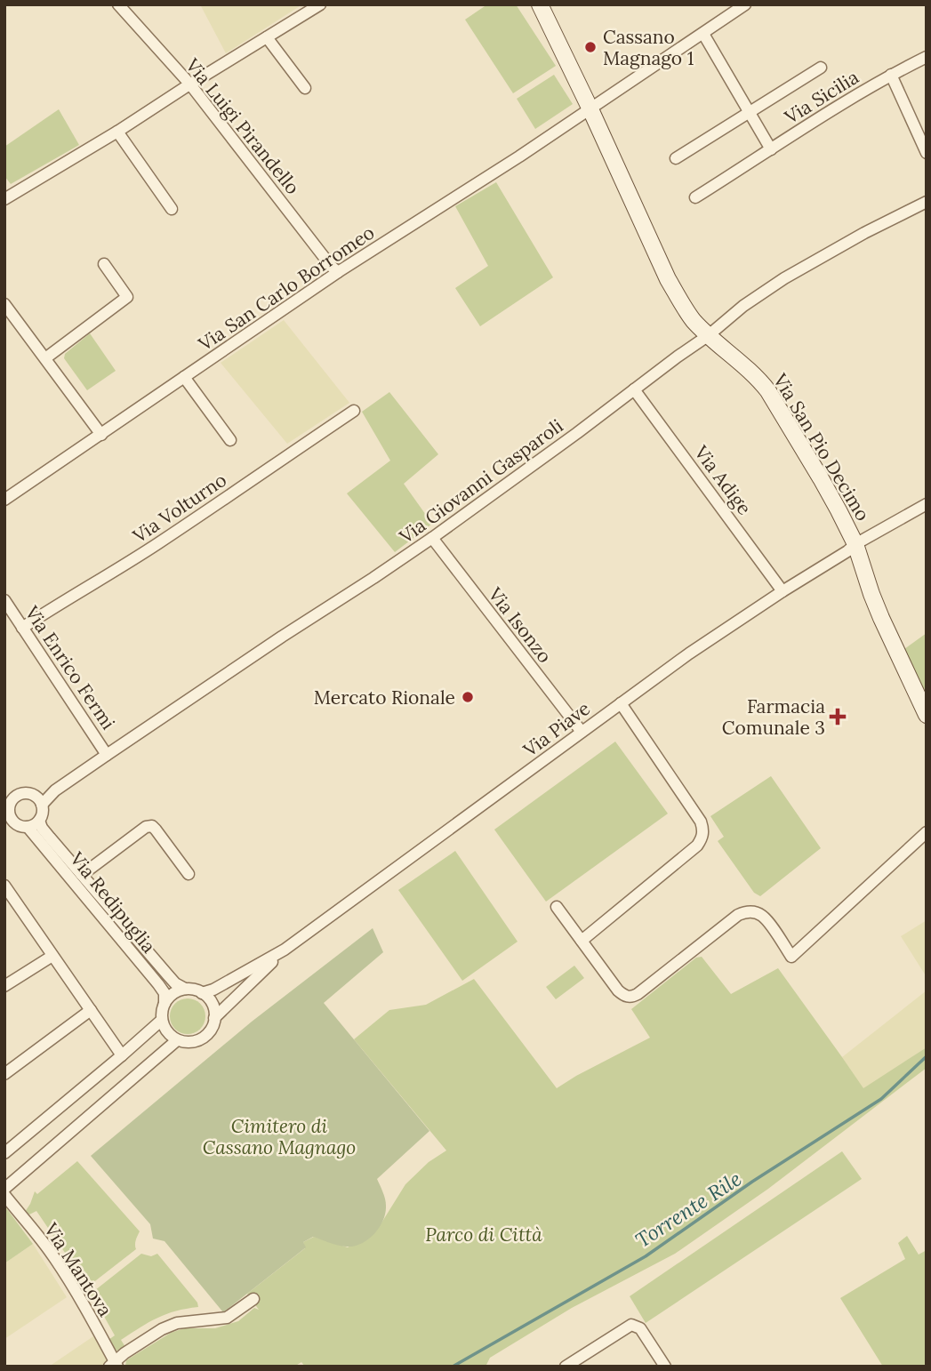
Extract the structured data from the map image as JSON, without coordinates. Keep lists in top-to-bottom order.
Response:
{
  "streets": {
    "street": [
      "Via Sicilia",
      "Via Luigi Pirandello",
      "Via San Carlo Borromeo",
      "Via San Pio Decimo",
      "Via Adige",
      "Via Giovanni Gasparoli",
      "Via Volturno",
      "Via Isonzo",
      "Via Enrico Fermi",
      "Via Piave",
      "Via Redipuglia",
      "Via Mantova"
    ]
  },
  "crossings": [
    ["Via Luigi Pirandello", "Via San Carlo Borromeo"],
    ["Via San Carlo Borromeo", "Via San Pio Decimo"],
    ["Via San Pio Decimo", "Via Giovanni Gasparoli"],
    ["Via San Pio Decimo", "Via Piave"],
    ["Via Adige", "Via Giovanni Gasparoli"],
    ["Via Adige", "Via Piave"],
    ["Via Giovanni Gasparoli", "Via Isonzo"],
    ["Via Giovanni Gasparoli", "Via Enrico Fermi"],
    ["Via Giovanni Gasparoli", "Via Redipuglia"],
    ["Via Volturno", "Via Enrico Fermi"],
    ["Via Isonzo", "Via Piave"],
    ["Via Piave", "Via Redipuglia"]
  ],
  "water": ["Torrente Rile"],
  "parks": ["Cimitero di Cassano Magnago", "Parco di Città"],
  "places": {
    "other": ["Cassano Magnago 1", "Mercato Rionale"],
    "health": ["Farmacia Comunale 3"]
  }
}
